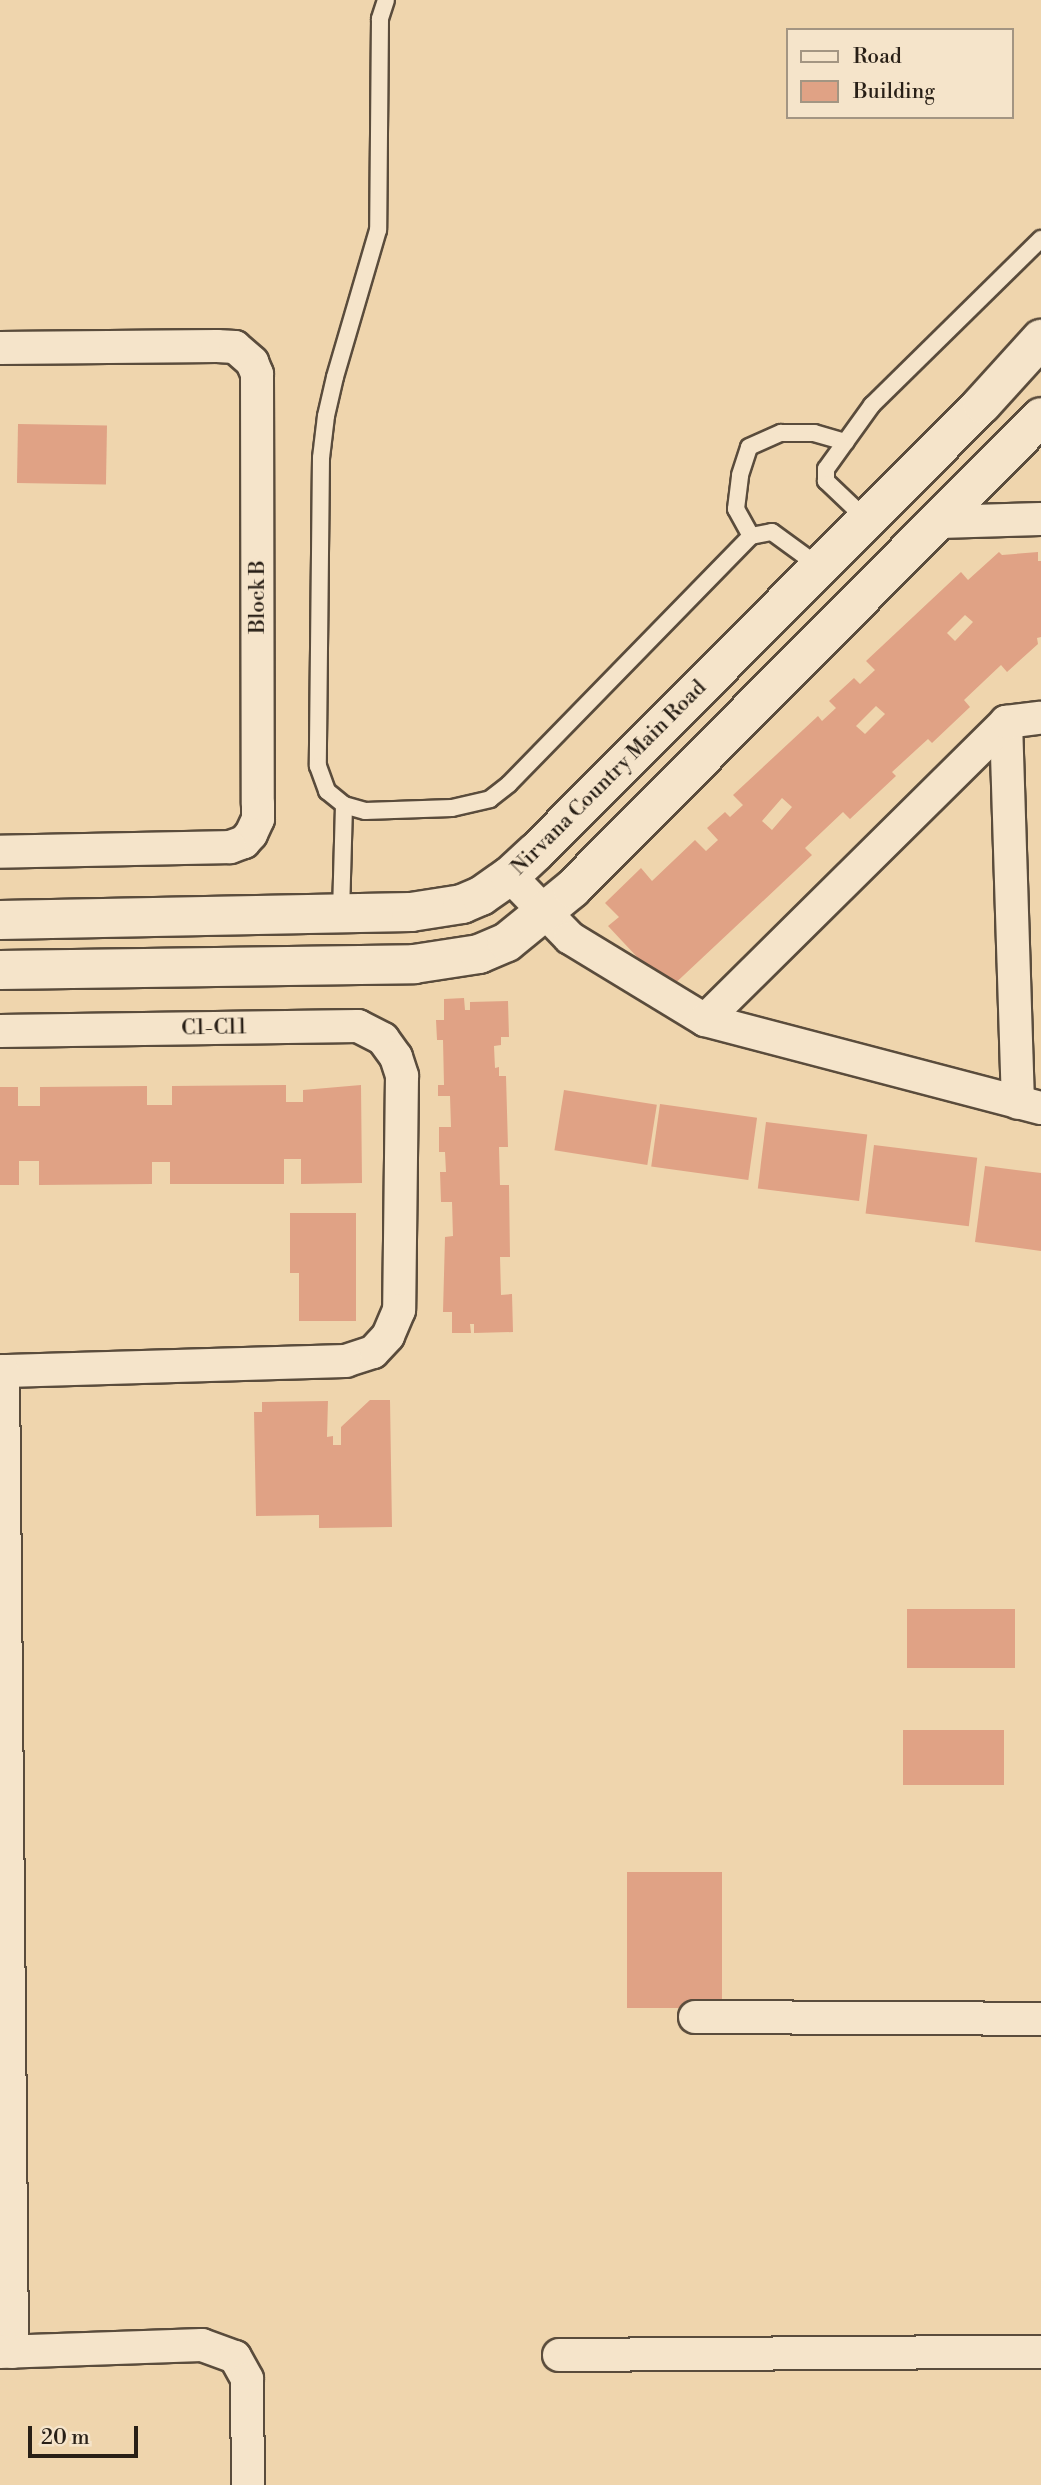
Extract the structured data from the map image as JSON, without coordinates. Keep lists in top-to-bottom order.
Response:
{
  "streets": {
    "street": ["Block B", "Nirvana Country Main Road", "C1-C11"]
  },
  "legend": ["Road", "Building"],
  "scale_bar": "20 m"
}
